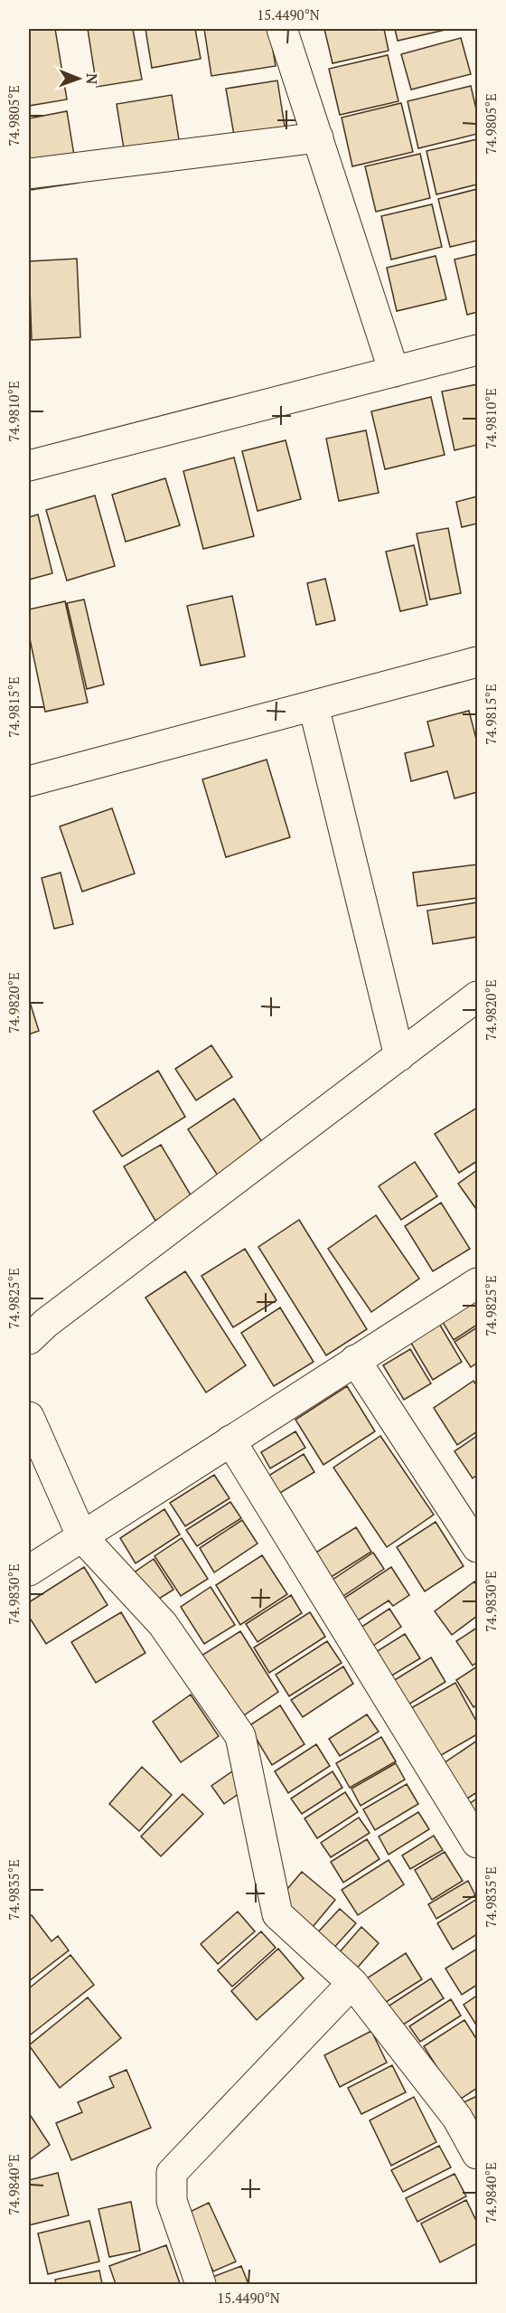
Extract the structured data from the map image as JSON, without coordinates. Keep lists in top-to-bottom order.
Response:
{
  "north": "right",
  "coordinates": [
    "15.4490°N",
    "74.9805°E",
    "74.9810°E",
    "74.9815°E",
    "74.9820°E",
    "74.9825°E",
    "74.9830°E",
    "74.9835°E",
    "74.9840°E"
  ]
}
